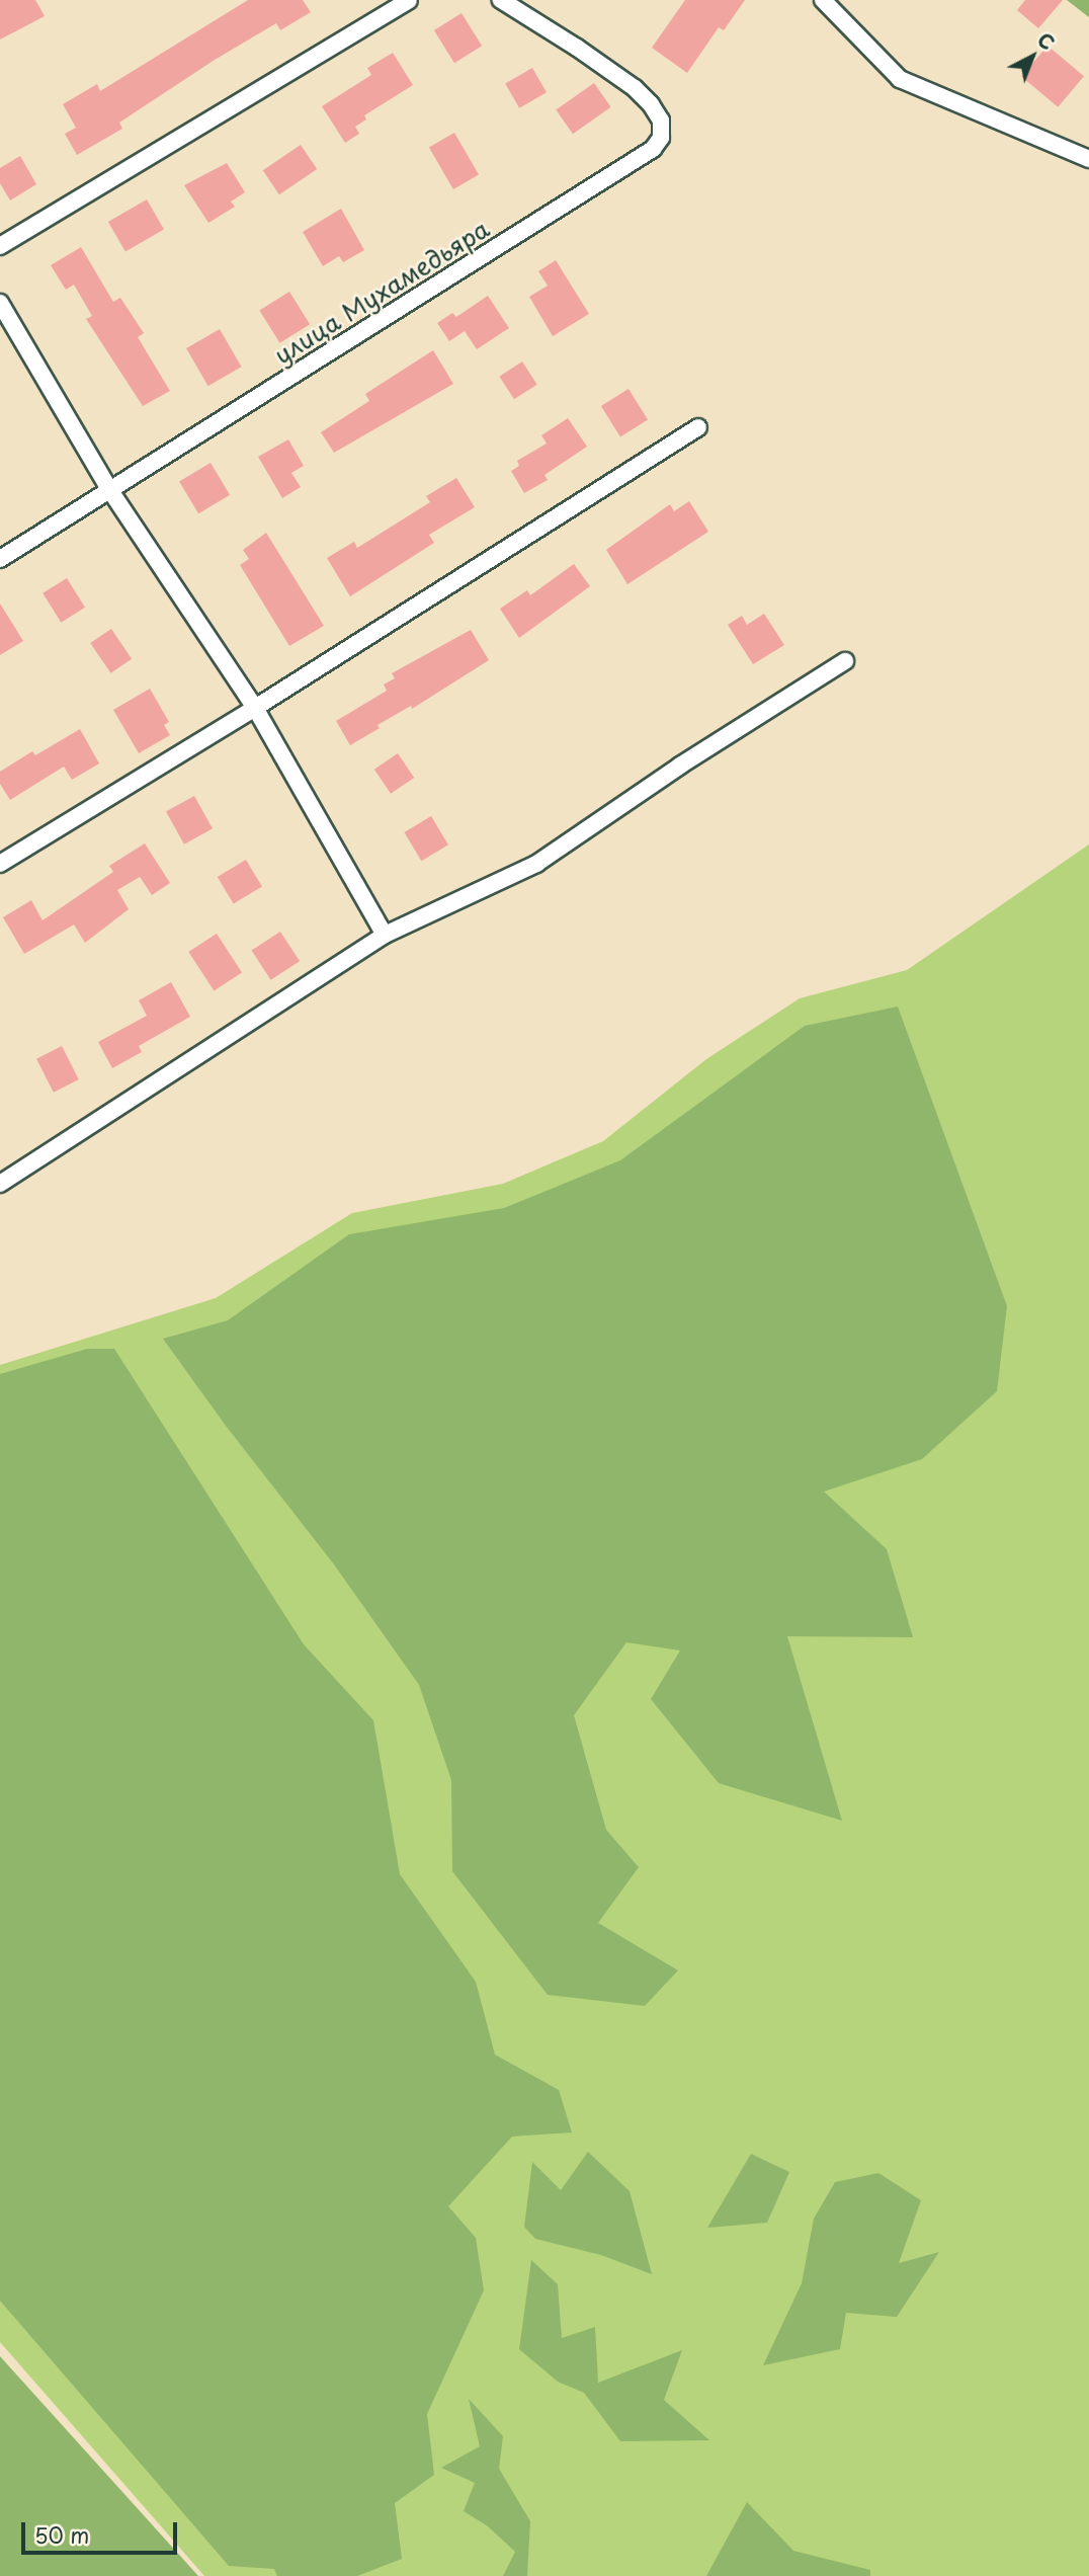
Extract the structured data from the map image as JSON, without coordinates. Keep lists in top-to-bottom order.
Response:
{
  "streets": {
    "street": ["улица Мухамедьяра"]
  },
  "scale_bar": "50 m",
  "north": "top right"
}
